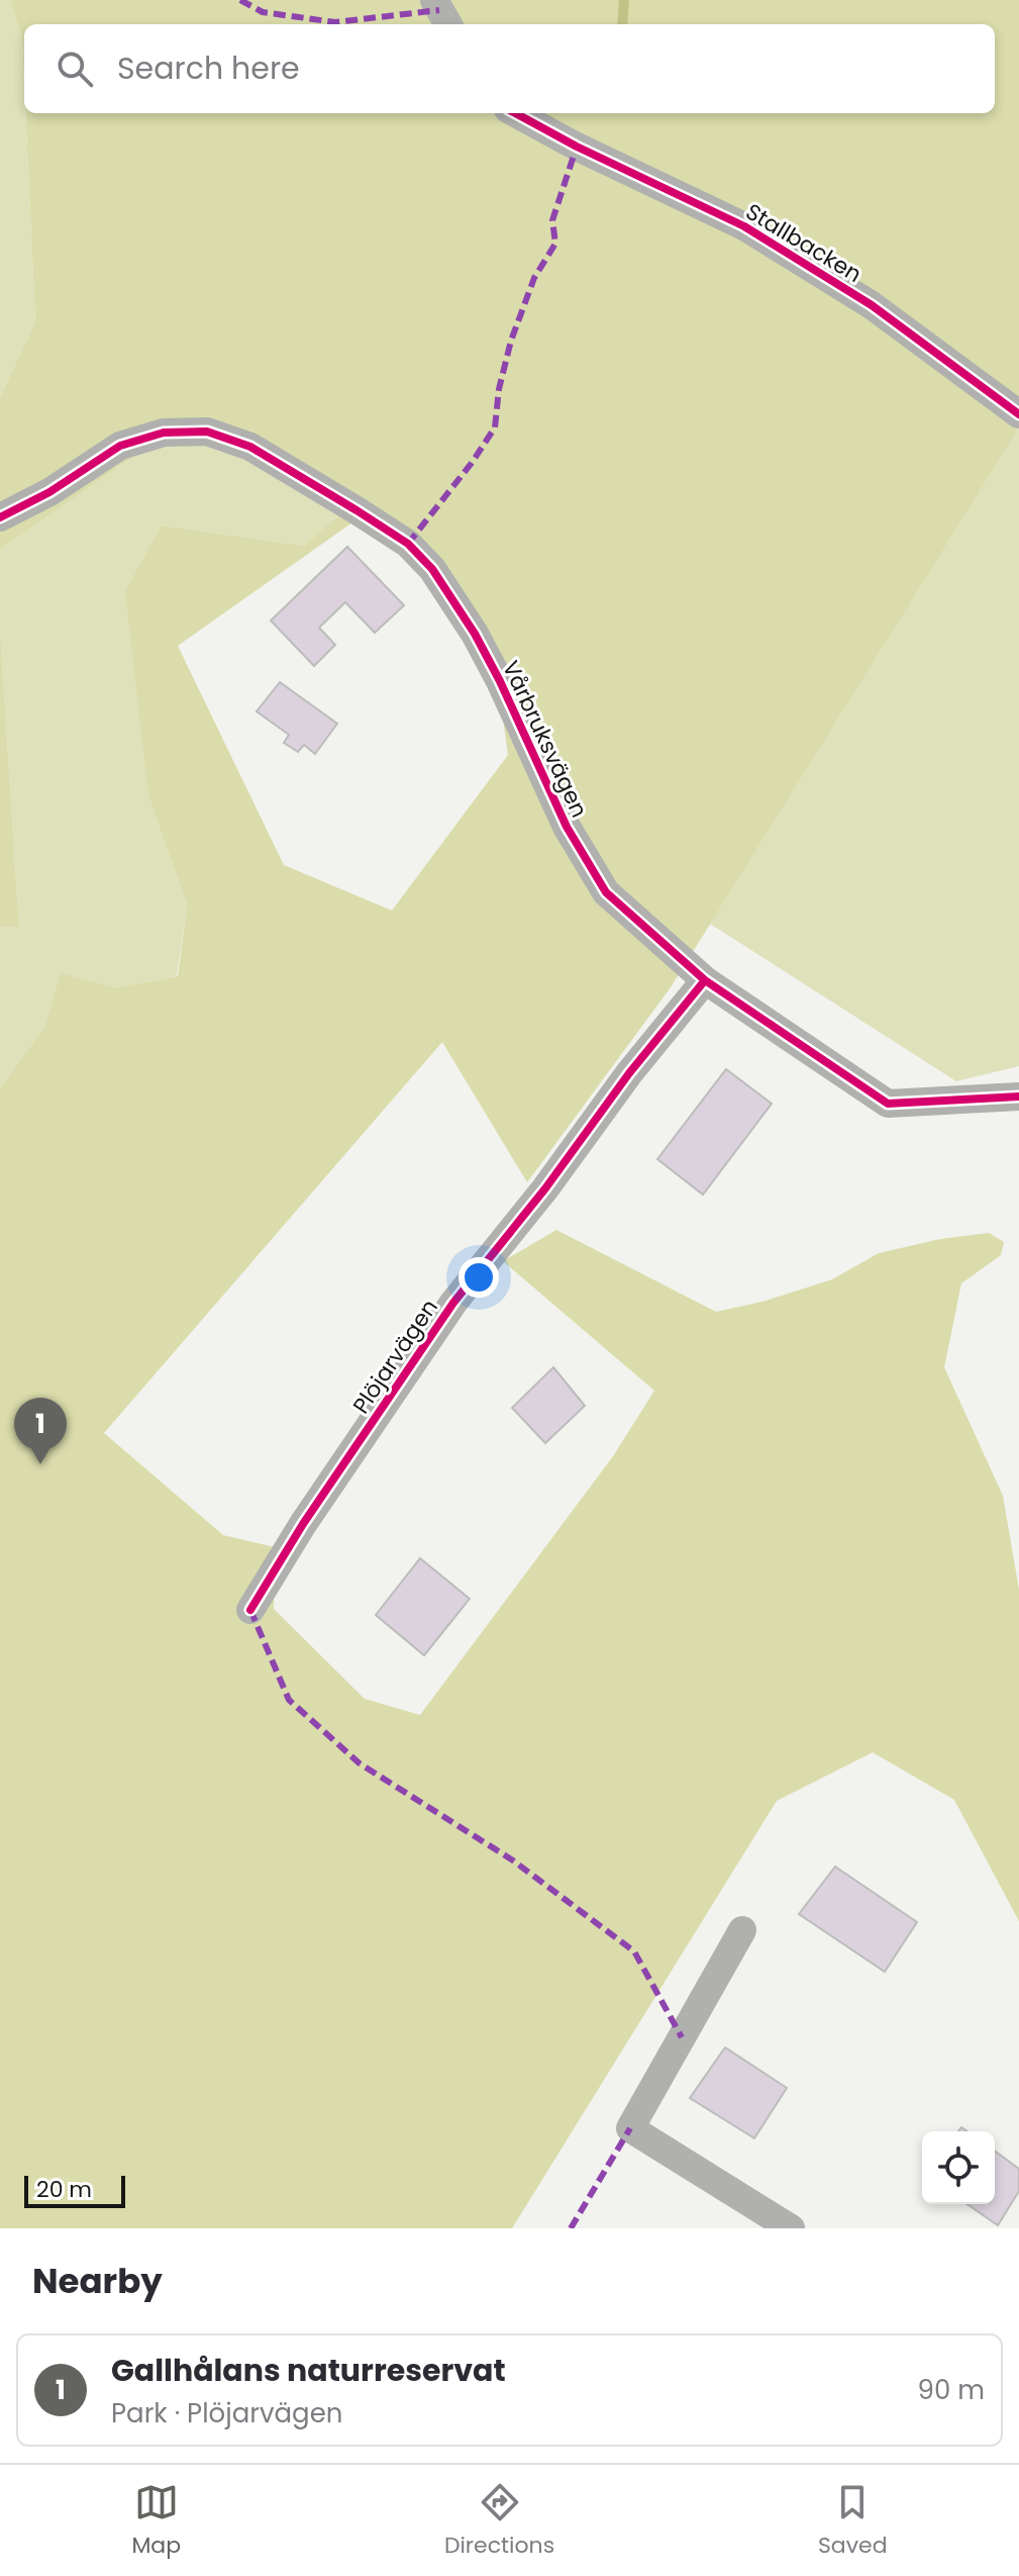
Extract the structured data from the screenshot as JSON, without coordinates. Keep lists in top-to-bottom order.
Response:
{
  "streets": {
    "street": ["Stallbacken", "Vårbruksvägen", "Plöjarvägen"]
  },
  "crossings": [
    ["Vårbruksvägen", "Plöjarvägen"]
  ],
  "scale_bar": "20 m",
  "page": {
    "search": "Search here",
    "pins": "1",
    "scale": "20 m",
    "heading": "Nearby",
    "list": [
      {
        "mark": "1",
        "name": "Gallhålans naturreservat",
        "note": "Park · Plöjarvägen",
        "value": "90 m"
      }
    ],
    "nav": ["Map", "Directions", "Saved"]
  }
}
